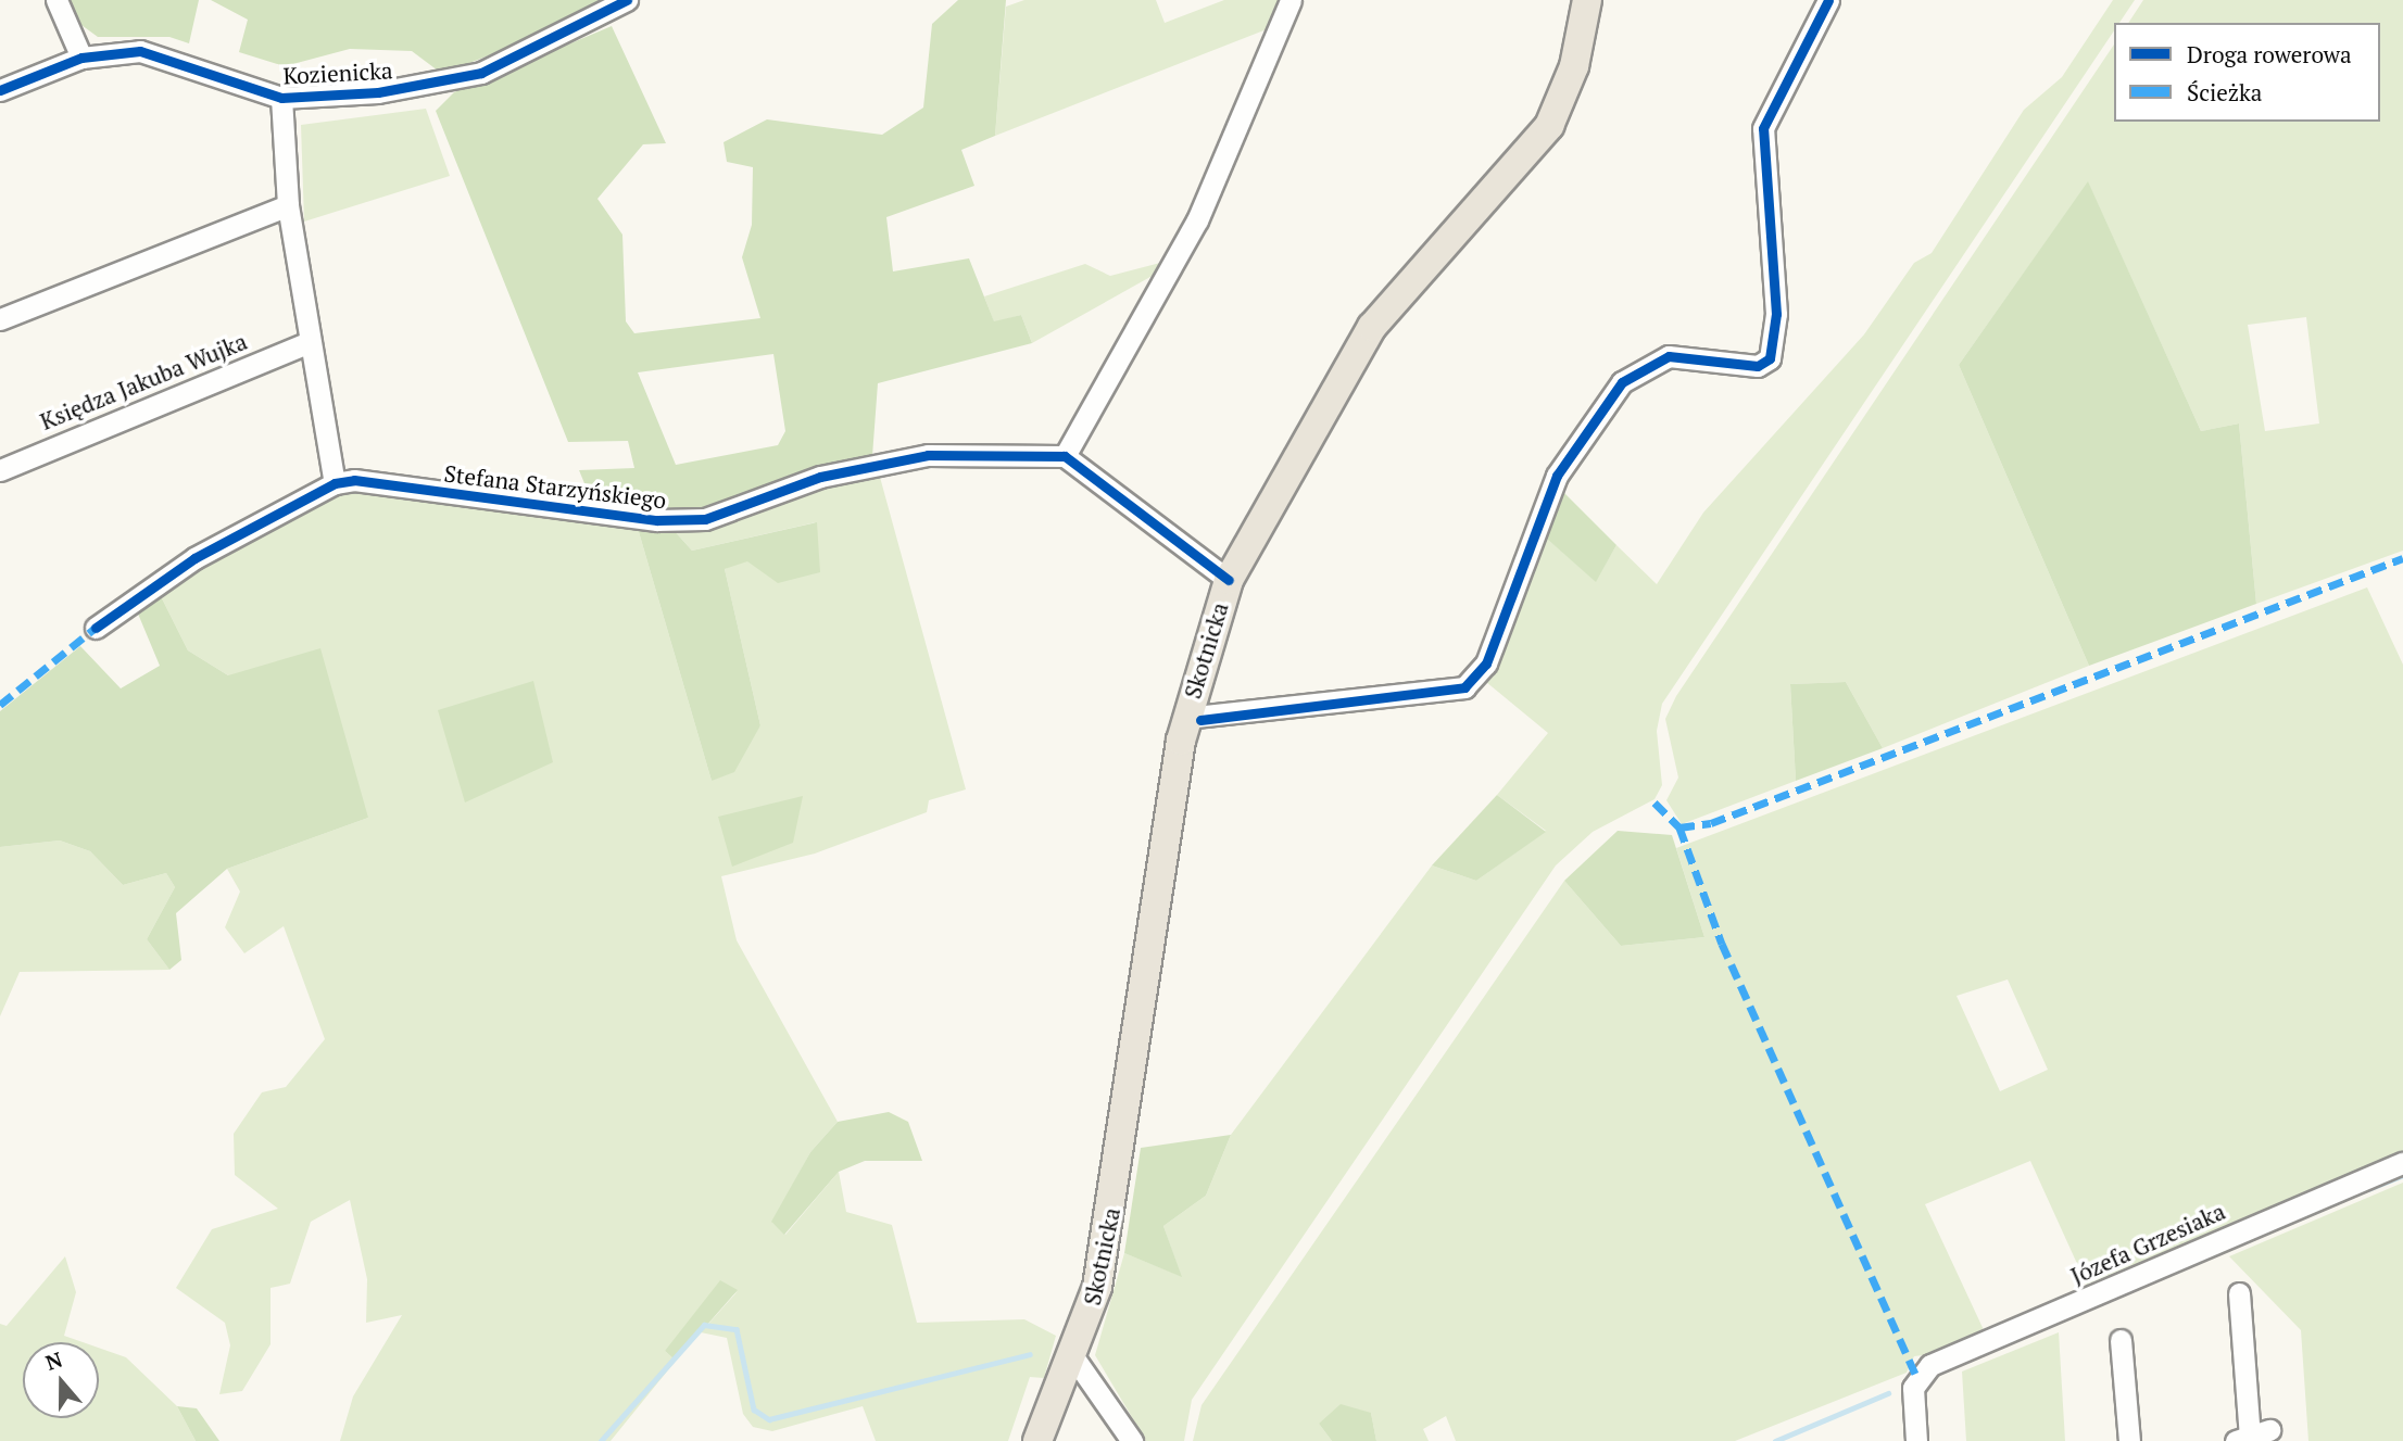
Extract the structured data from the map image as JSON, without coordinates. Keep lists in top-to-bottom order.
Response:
{
  "streets": {
    "main road": ["Skotnicka"],
    "street": [
      "Kozienicka",
      "Księdza Jakuba Wujka",
      "Stefana Starzyńskiego",
      "Józefa Grzesiaka"
    ]
  },
  "legend": ["Droga rowerowa", "Ścieżka"],
  "north": "top"
}
